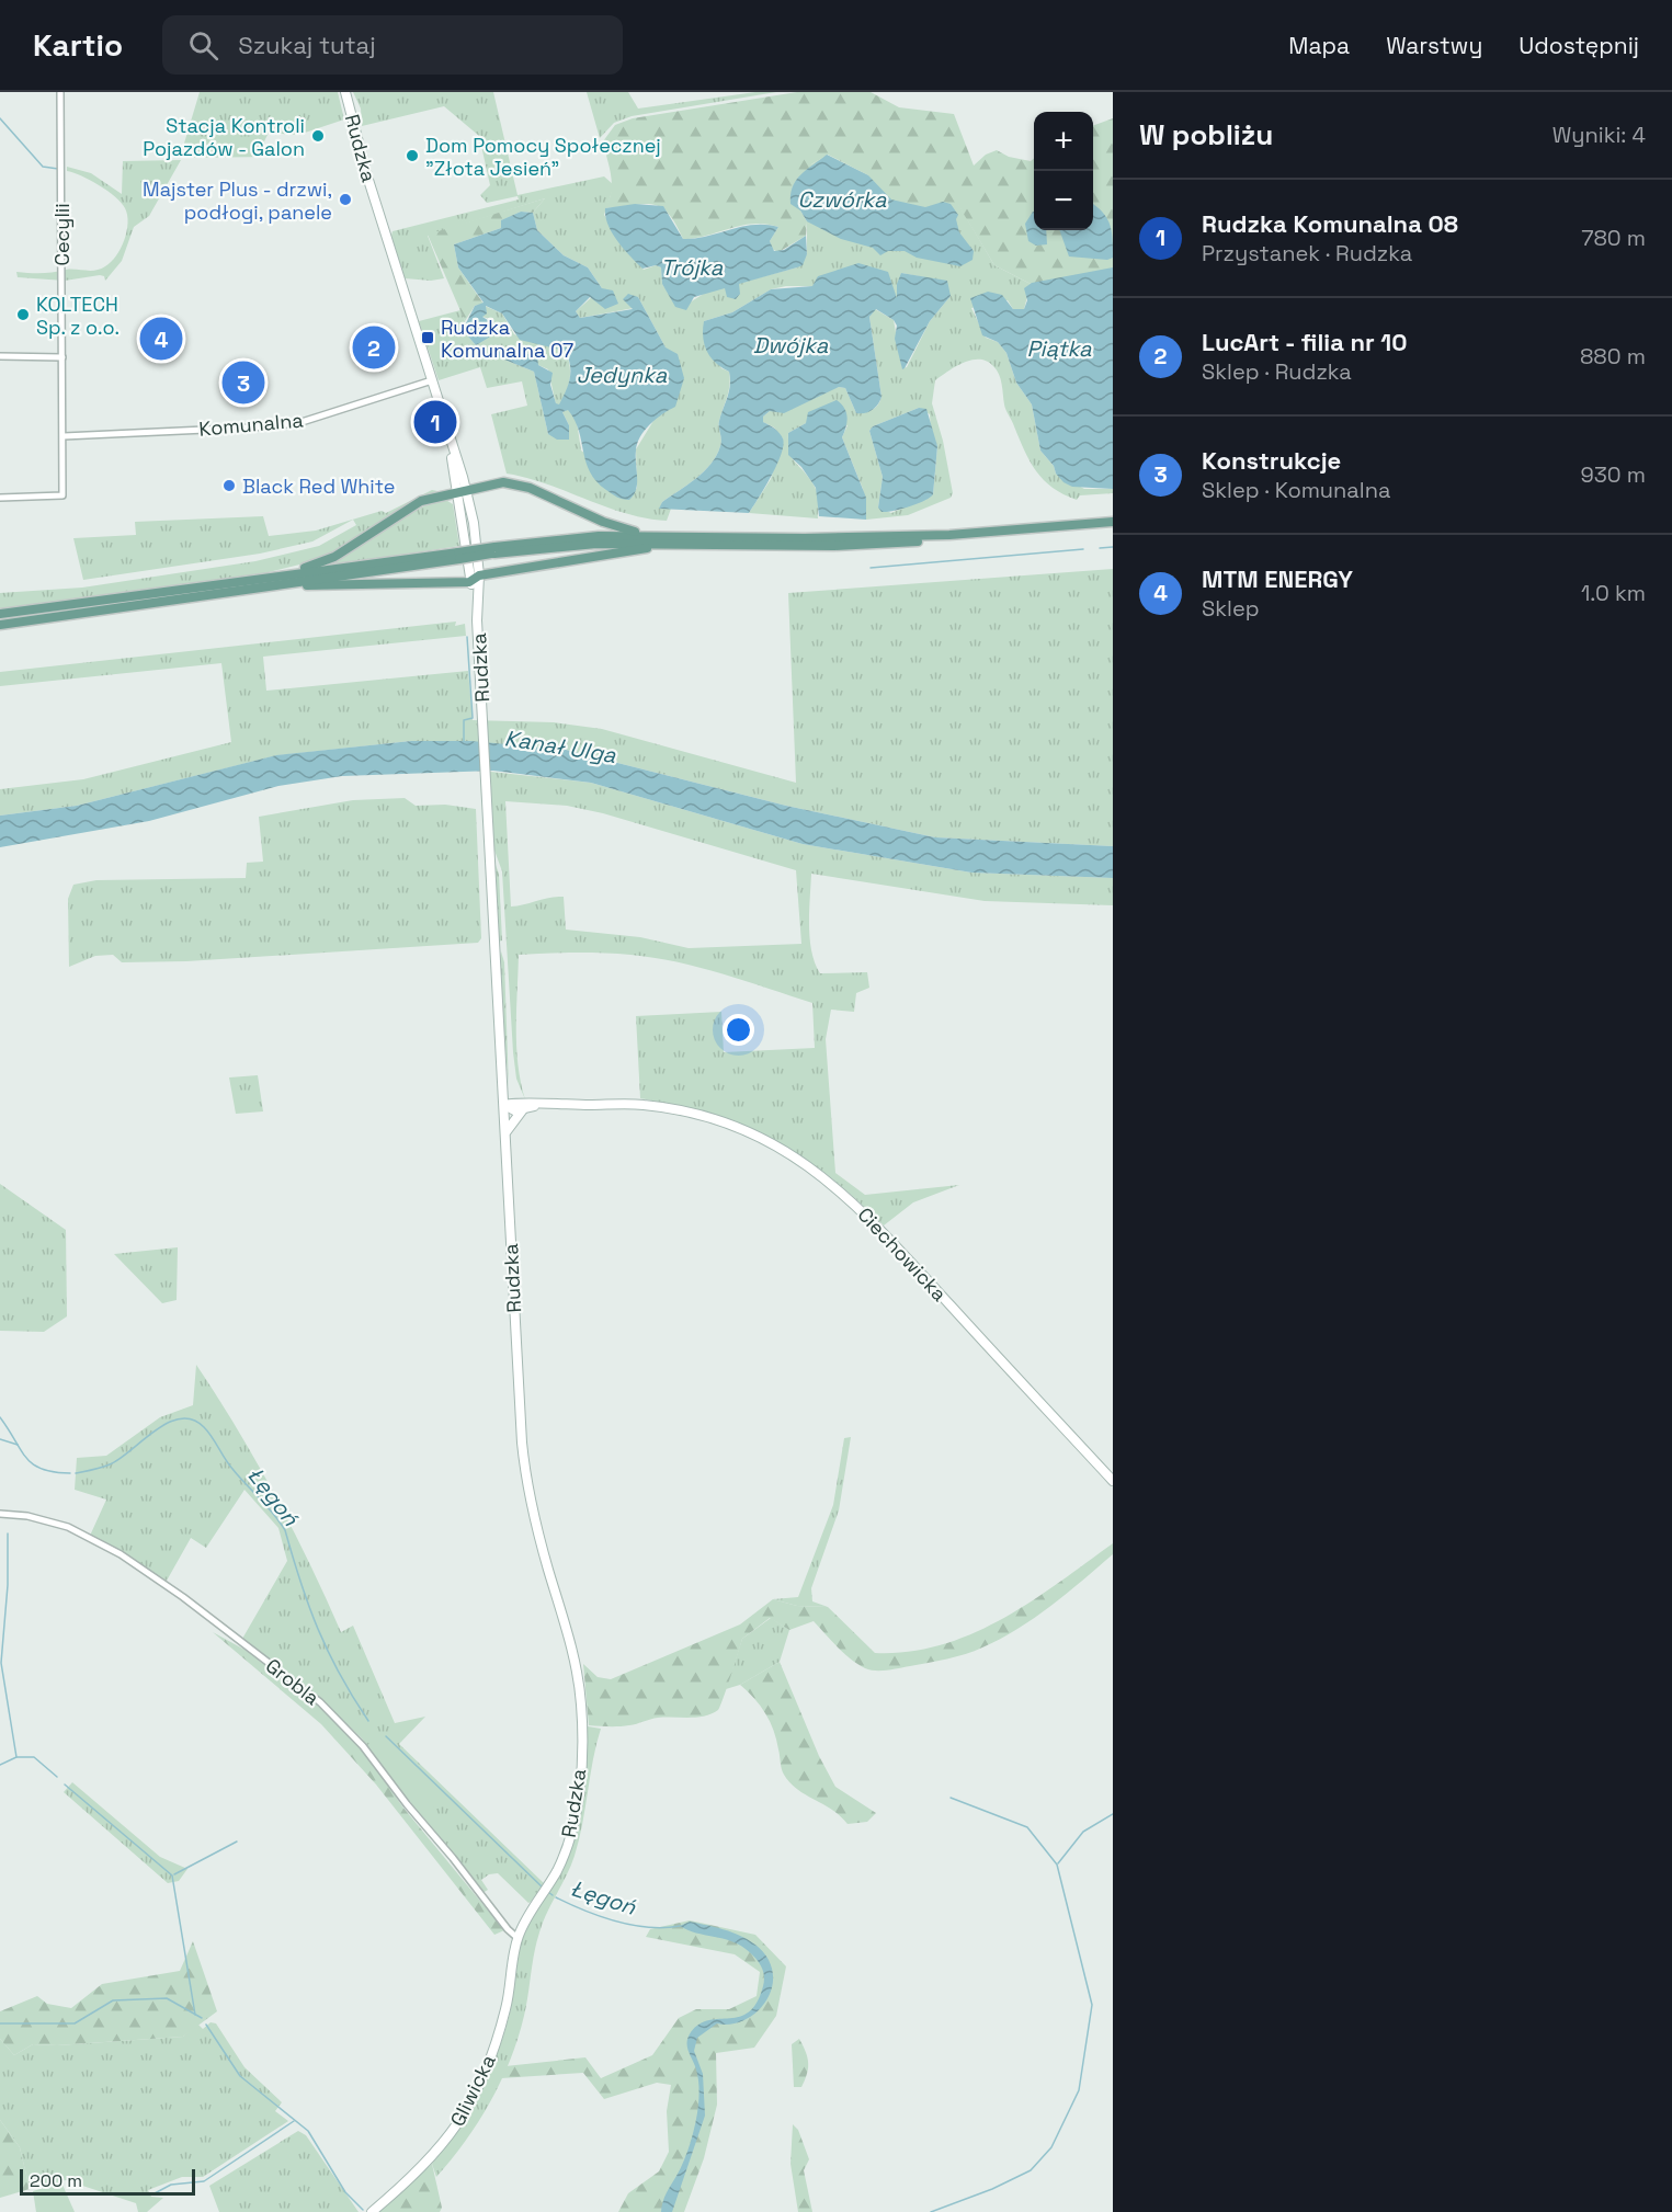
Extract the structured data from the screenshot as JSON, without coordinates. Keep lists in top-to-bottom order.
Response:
{
  "streets": {
    "main road": ["Rudzka", "Ciechowicka", "Gliwicka"],
    "street": ["Cecylii", "Komunalna", "Grobla"]
  },
  "crossings": [
    ["Rudzka", "Komunalna"],
    ["Rudzka", "Grobla"],
    ["Rudzka", "Gliwicka"],
    ["Cecylii", "Komunalna"],
    ["Grobla", "Gliwicka"]
  ],
  "water": [
    "Czwórka",
    "Trójka",
    "Dwójka",
    "Piątka",
    "Jedynka",
    "Kanał Ulga",
    "Łęgoń"
  ],
  "places": {
    "other": [
      "Stacja Kontroli Pojazdów - Galon",
      "Dom Pomocy Społecznej \"Złota Jesień\"",
      "Majster Plus - drzwi, podłogi, panele",
      "KOLTECH Sp. z o.o.",
      "Black Red White"
    ],
    "transit": ["Rudzka Komunalna 07"]
  },
  "scale_bar": "200 m",
  "page": {
    "header": "Kartio",
    "search": "Szukaj tutaj",
    "nav": ["Mapa", "Warstwy", "Udostępnij"],
    "heading": ["W pobliżu", "Wyniki: 4"],
    "map_buttons": ["+", "−"],
    "list": [
      {
        "mark": "1",
        "name": "Rudzka Komunalna 08",
        "note": "Przystanek · Rudzka",
        "value": "780 m"
      },
      {
        "mark": "2",
        "name": "LucArt - filia nr 10",
        "note": "Sklep · Rudzka",
        "value": "880 m"
      },
      {
        "mark": "3",
        "name": "Konstrukcje",
        "note": "Sklep · Komunalna",
        "value": "930 m"
      },
      {
        "mark": "4",
        "name": "MTM ENERGY",
        "note": "Sklep",
        "value": "1.0 km"
      }
    ],
    "pins": [
      "4",
      "2",
      "3",
      "1"
    ],
    "scale": "200 m"
  }
}
